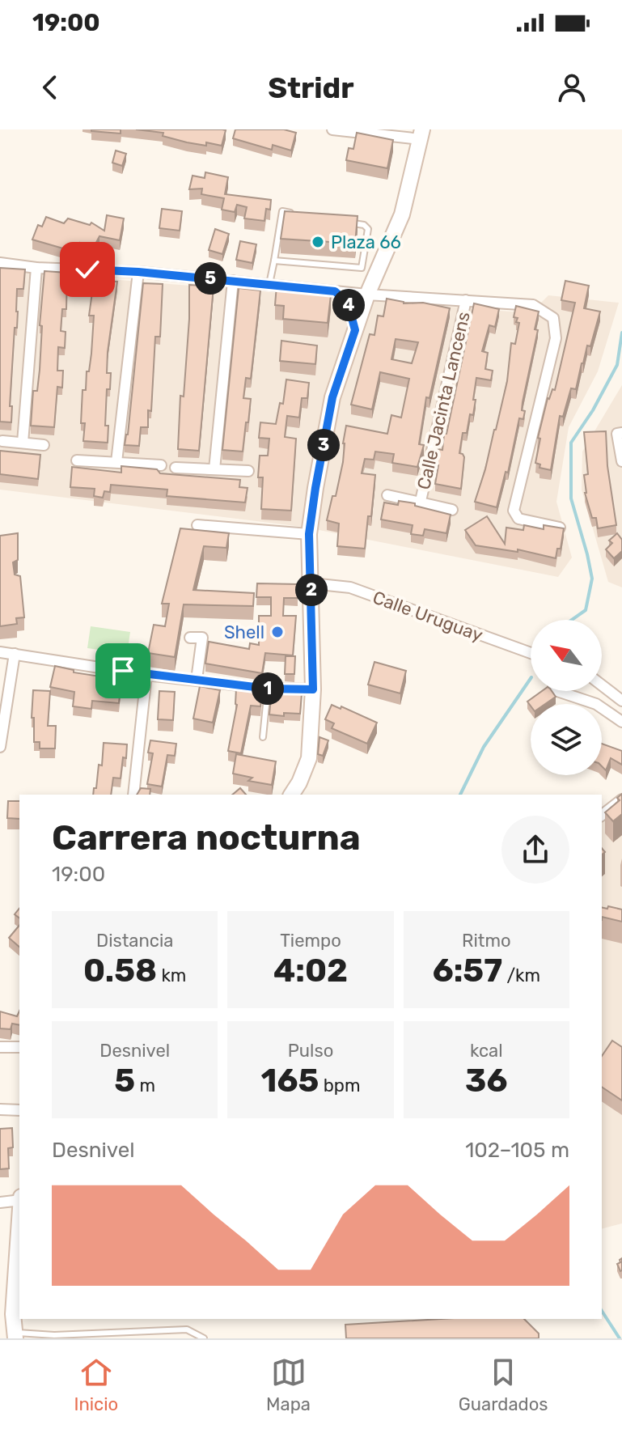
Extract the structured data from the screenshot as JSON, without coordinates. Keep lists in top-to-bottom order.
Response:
{
  "streets": {
    "street": ["Calle Jacinta Lancens", "Calle Uruguay"]
  },
  "places": ["Plaza 66", "Shell"],
  "north": "top left",
  "page": {
    "status": "19:00",
    "header": "Stridr",
    "pins": [
      "5",
      "4",
      "3",
      "2",
      "1"
    ],
    "heading": ["Carrera nocturna", "19:00"],
    "stats": [
      ["Distancia", "0.58 km"],
      ["Tiempo", "4:02"],
      ["Ritmo", "6:57 /km"],
      ["Desnivel", "5 m"],
      ["Pulso", "165 bpm"],
      ["kcal", "36"]
    ],
    "chart": ["Desnivel", "102–105 m"],
    "tabs": ["Inicio", "Mapa", "Guardados"]
  }
}
